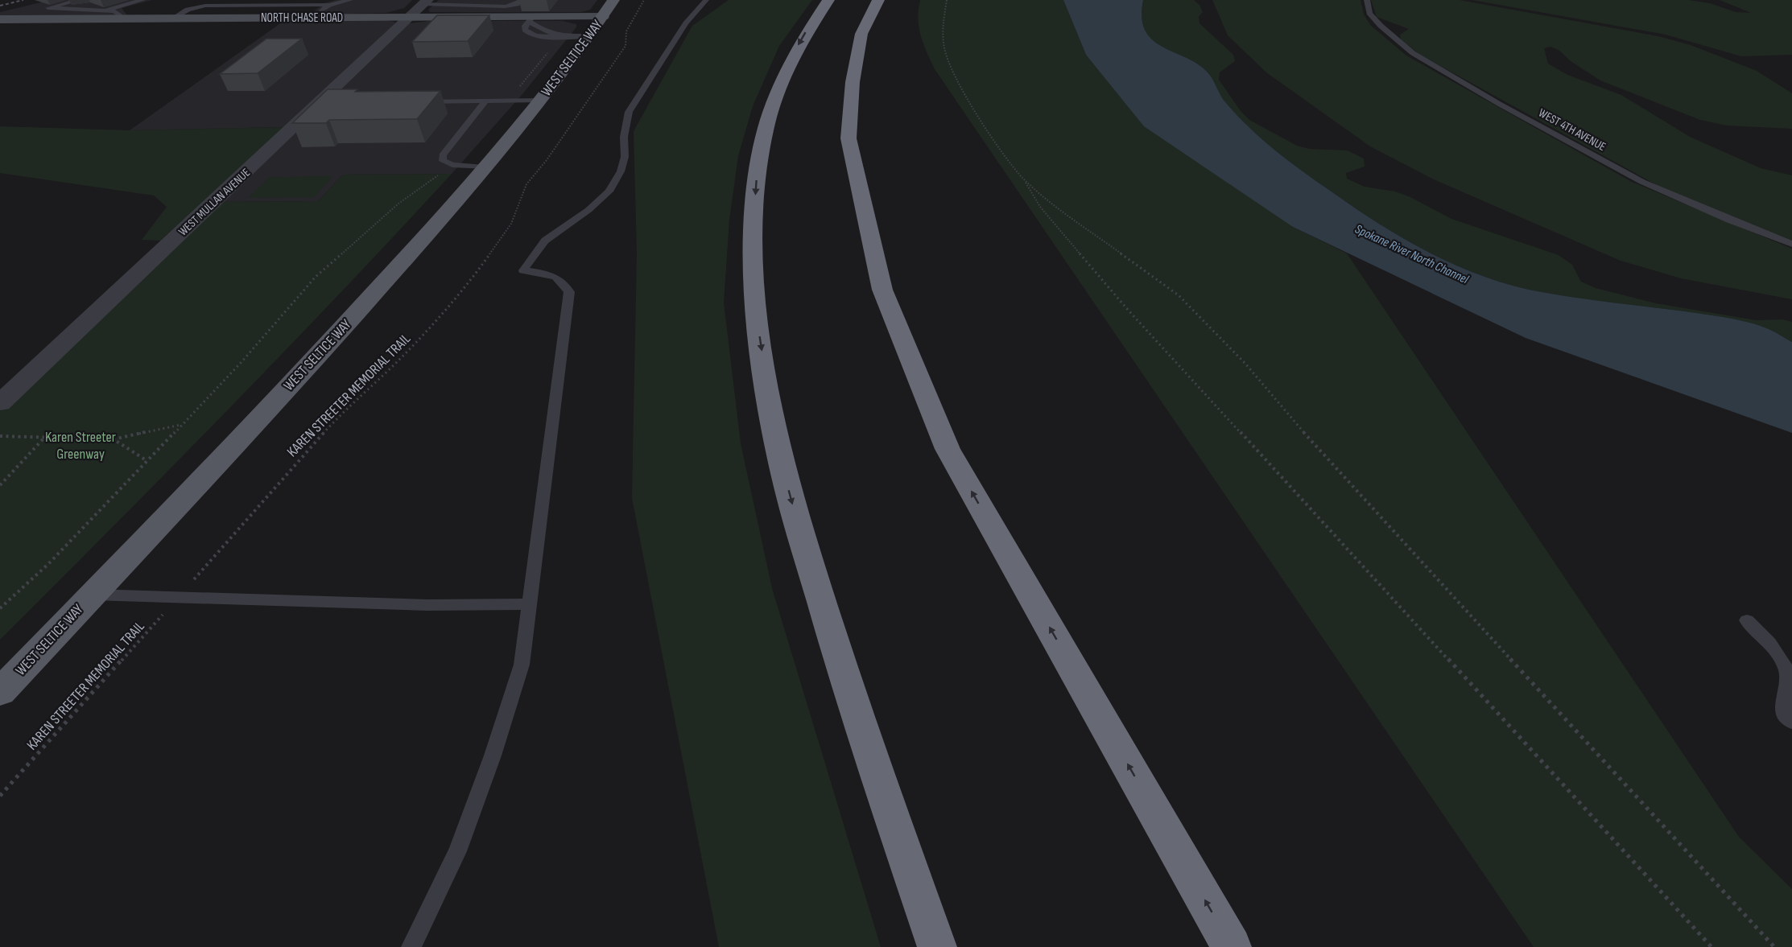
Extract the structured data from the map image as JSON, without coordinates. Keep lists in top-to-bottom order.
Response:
{
  "streets": {
    "main road": ["WEST SELTICE WAY"],
    "street": ["NORTH CHASE ROAD", "WEST MULLAN AVENUE"],
    "lane": ["WEST 4TH AVENUE"],
    "path": ["KAREN STREETER MEMORIAL TRAIL"]
  },
  "crossings": [
    ["NORTH CHASE ROAD", "WEST SELTICE WAY"],
    ["NORTH CHASE ROAD", "WEST MULLAN AVENUE"]
  ],
  "water": ["Spokane River North Channel"],
  "parks": ["Karen Streeter Greenway"]
}
